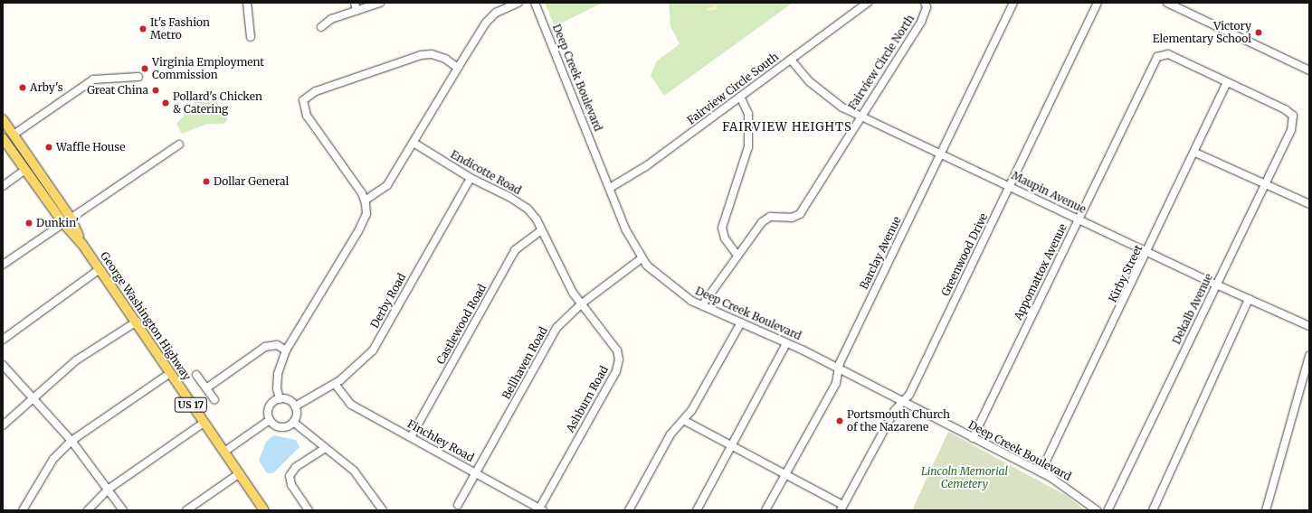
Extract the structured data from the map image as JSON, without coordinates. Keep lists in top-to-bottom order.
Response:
{
  "streets": {
    "main road": ["George Washington Highway", "US 17"],
    "street": [
      "Fairview Circle North",
      "Deep Creek Boulevard",
      "Fairview Circle South",
      "Endicotte Road",
      "Maupin Avenue",
      "Barclay Avenue",
      "Greenwood Drive",
      "Appomattox Avenue",
      "Kirby Street",
      "Derby Road",
      "Dekalb Avenue",
      "Castlewood Road",
      "Bellhaven Road",
      "Ashburn Road",
      "Finchley Road"
    ]
  },
  "crossings": [
    ["Fairview Circle North", "Deep Creek Boulevard"],
    ["Fairview Circle North", "Maupin Avenue"],
    ["Deep Creek Boulevard", "Fairview Circle South"],
    ["Deep Creek Boulevard", "Barclay Avenue"],
    ["Deep Creek Boulevard", "Greenwood Drive"],
    ["Deep Creek Boulevard", "Appomattox Avenue"],
    ["Deep Creek Boulevard", "Kirby Street"],
    ["Deep Creek Boulevard", "Bellhaven Road"],
    ["Fairview Circle South", "Maupin Avenue"],
    ["Endicotte Road", "Derby Road"],
    ["Endicotte Road", "Castlewood Road"],
    ["Endicotte Road", "Bellhaven Road"],
    ["Endicotte Road", "Ashburn Road"],
    ["Maupin Avenue", "Barclay Avenue"],
    ["Maupin Avenue", "Greenwood Drive"],
    ["Maupin Avenue", "Appomattox Avenue"],
    ["Maupin Avenue", "Kirby Street"],
    ["Maupin Avenue", "Dekalb Avenue"],
    ["Appomattox Avenue", "Kirby Street"],
    ["Appomattox Avenue", "Dekalb Avenue"],
    ["Kirby Street", "Dekalb Avenue"],
    ["Derby Road", "Finchley Road"],
    ["Castlewood Road", "Finchley Road"],
    ["Bellhaven Road", "Ashburn Road"],
    ["Bellhaven Road", "Finchley Road"],
    ["Ashburn Road", "Finchley Road"]
  ],
  "districts": ["FAIRVIEW HEIGHTS"],
  "parks": ["Lincoln Memorial Cemetery"],
  "places": [
    "It's Fashion Metro",
    "Victory Elementary School",
    "Virginia Employment Commission",
    "Arby's",
    "Great China",
    "Pollard's Chicken & Catering",
    "Waffle House",
    "Dollar General",
    "Dunkin'",
    "Portsmouth Church of the Nazarene"
  ]
}
